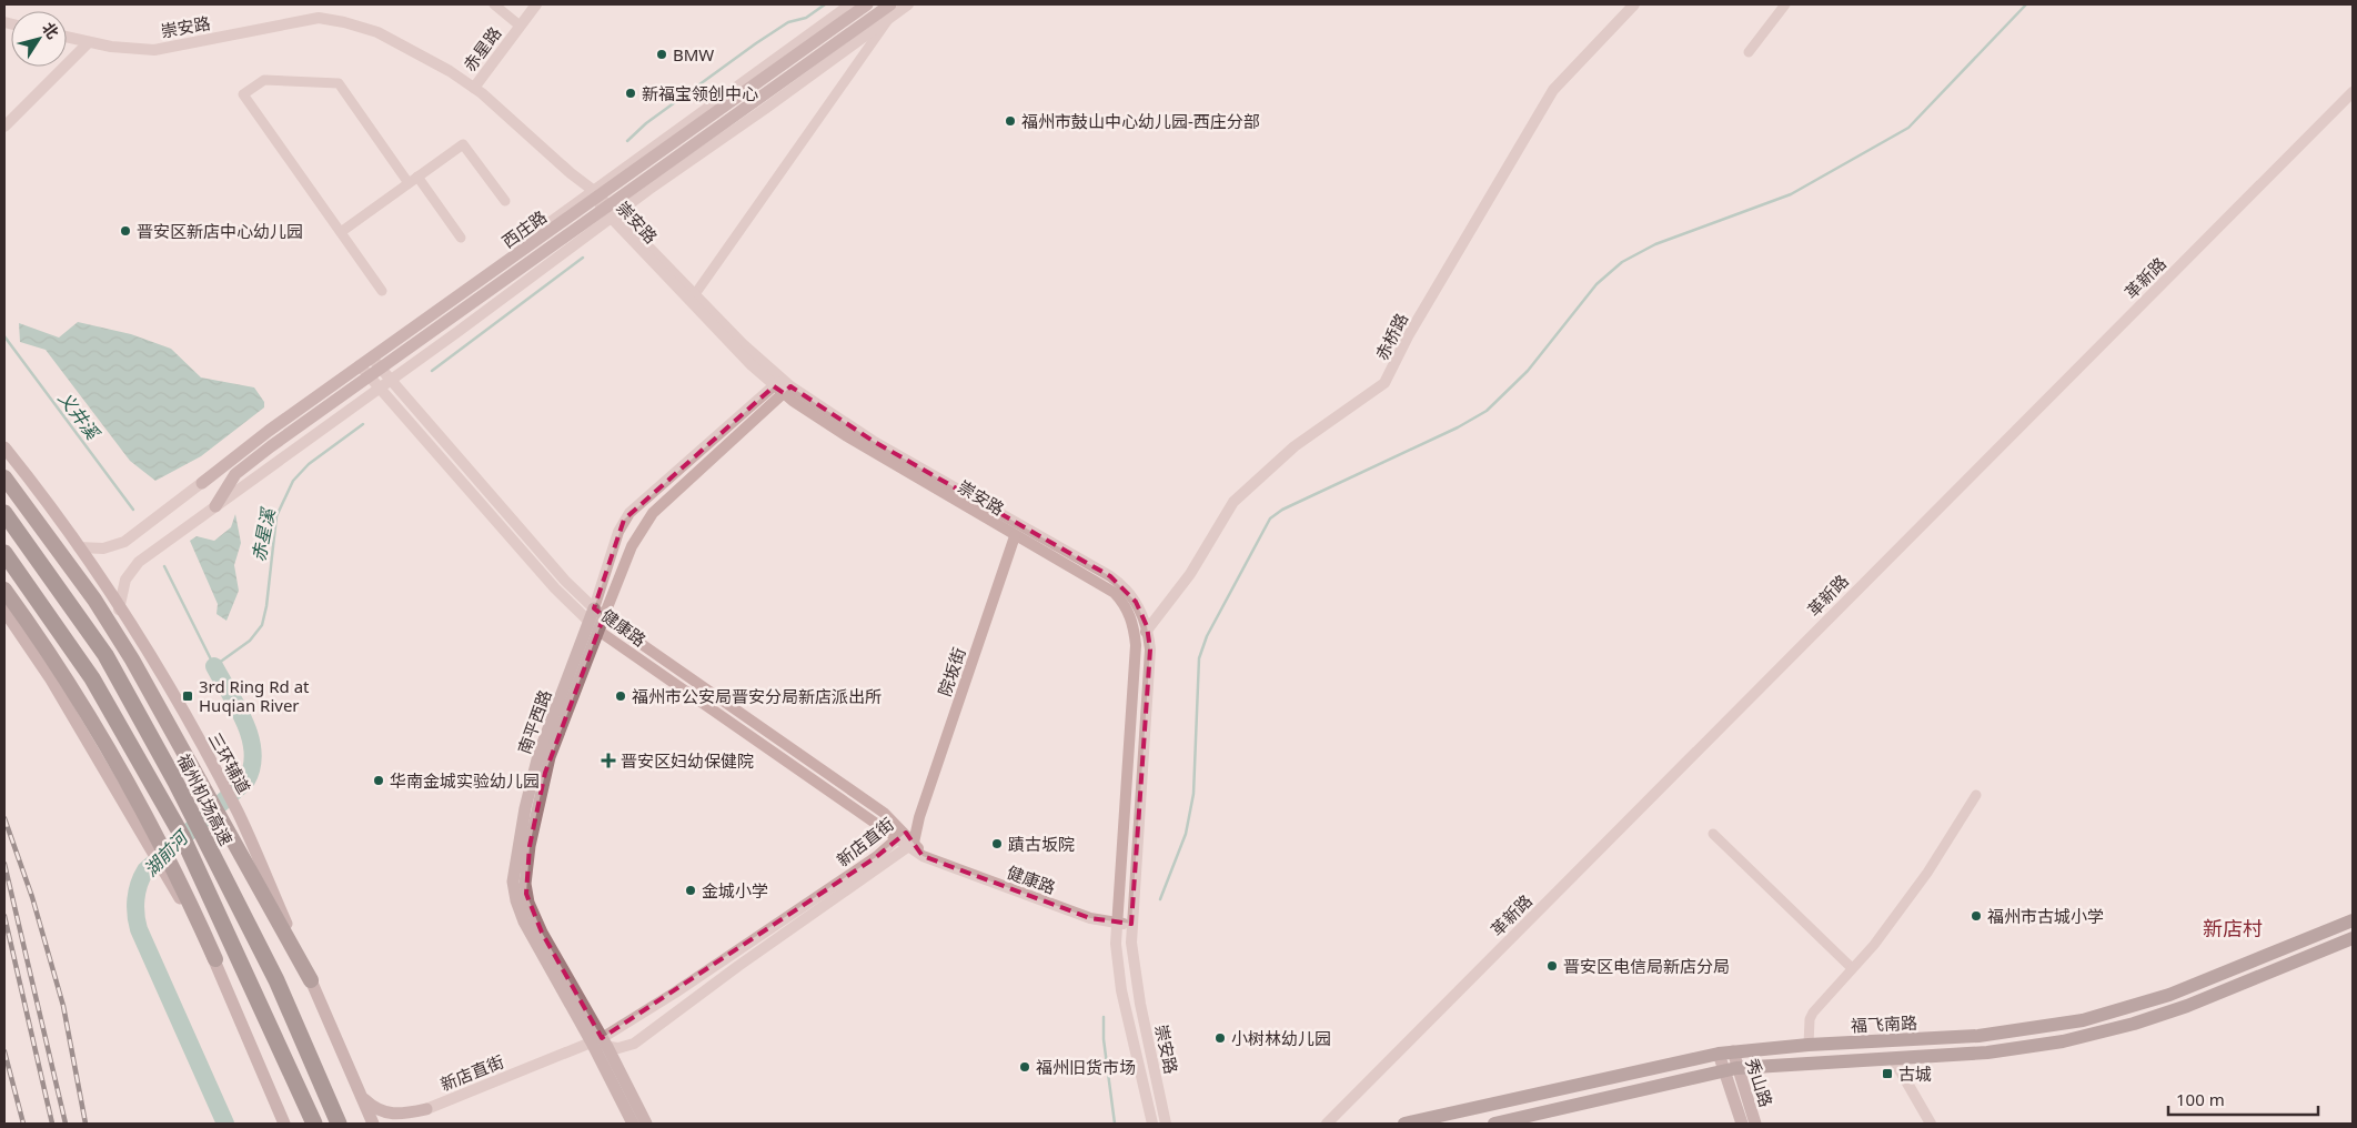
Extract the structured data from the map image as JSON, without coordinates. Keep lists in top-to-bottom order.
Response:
{
  "streets": {
    "highway": ["福州机场高速"],
    "main road": [
      "西庄路",
      "南平西路",
      "三环辅道",
      "福飞南路",
      "秀山路"
    ],
    "street": [
      "崇安路",
      "赤星路",
      "革新路",
      "赤桥路",
      "健康路",
      "院坂街",
      "新店直街"
    ]
  },
  "crossings": [
    ["崇安路", "赤星路"],
    ["崇安路", "赤桥路"],
    ["崇安路", "健康路"],
    ["崇安路", "院坂街"],
    ["崇安路", "南平西路"],
    ["健康路", "南平西路"],
    ["健康路", "新店直街"],
    ["院坂街", "新店直街"],
    ["南平西路", "新店直街"],
    ["福飞南路", "秀山路"]
  ],
  "districts": ["新店村"],
  "water": ["义井溪", "赤星溪", "湖前河"],
  "places": {
    "other": [
      "BMW",
      "新福宝领创中心",
      "福州市鼓山中心幼儿园-西庄分部",
      "晋安区新店中心幼儿园",
      "福州市公安局晋安分局新店派出所",
      "华南金城实验幼儿园",
      "蹟古坂院",
      "金城小学",
      "福州市古城小学",
      "晋安区电信局新店分局",
      "小树林幼儿园",
      "福州旧货市场"
    ],
    "transit": ["3rd Ring Rd at Huqian River", "古城"],
    "health": ["晋安区妇幼保健院"]
  },
  "scale_bar": "100 m",
  "north": "top right"
}
